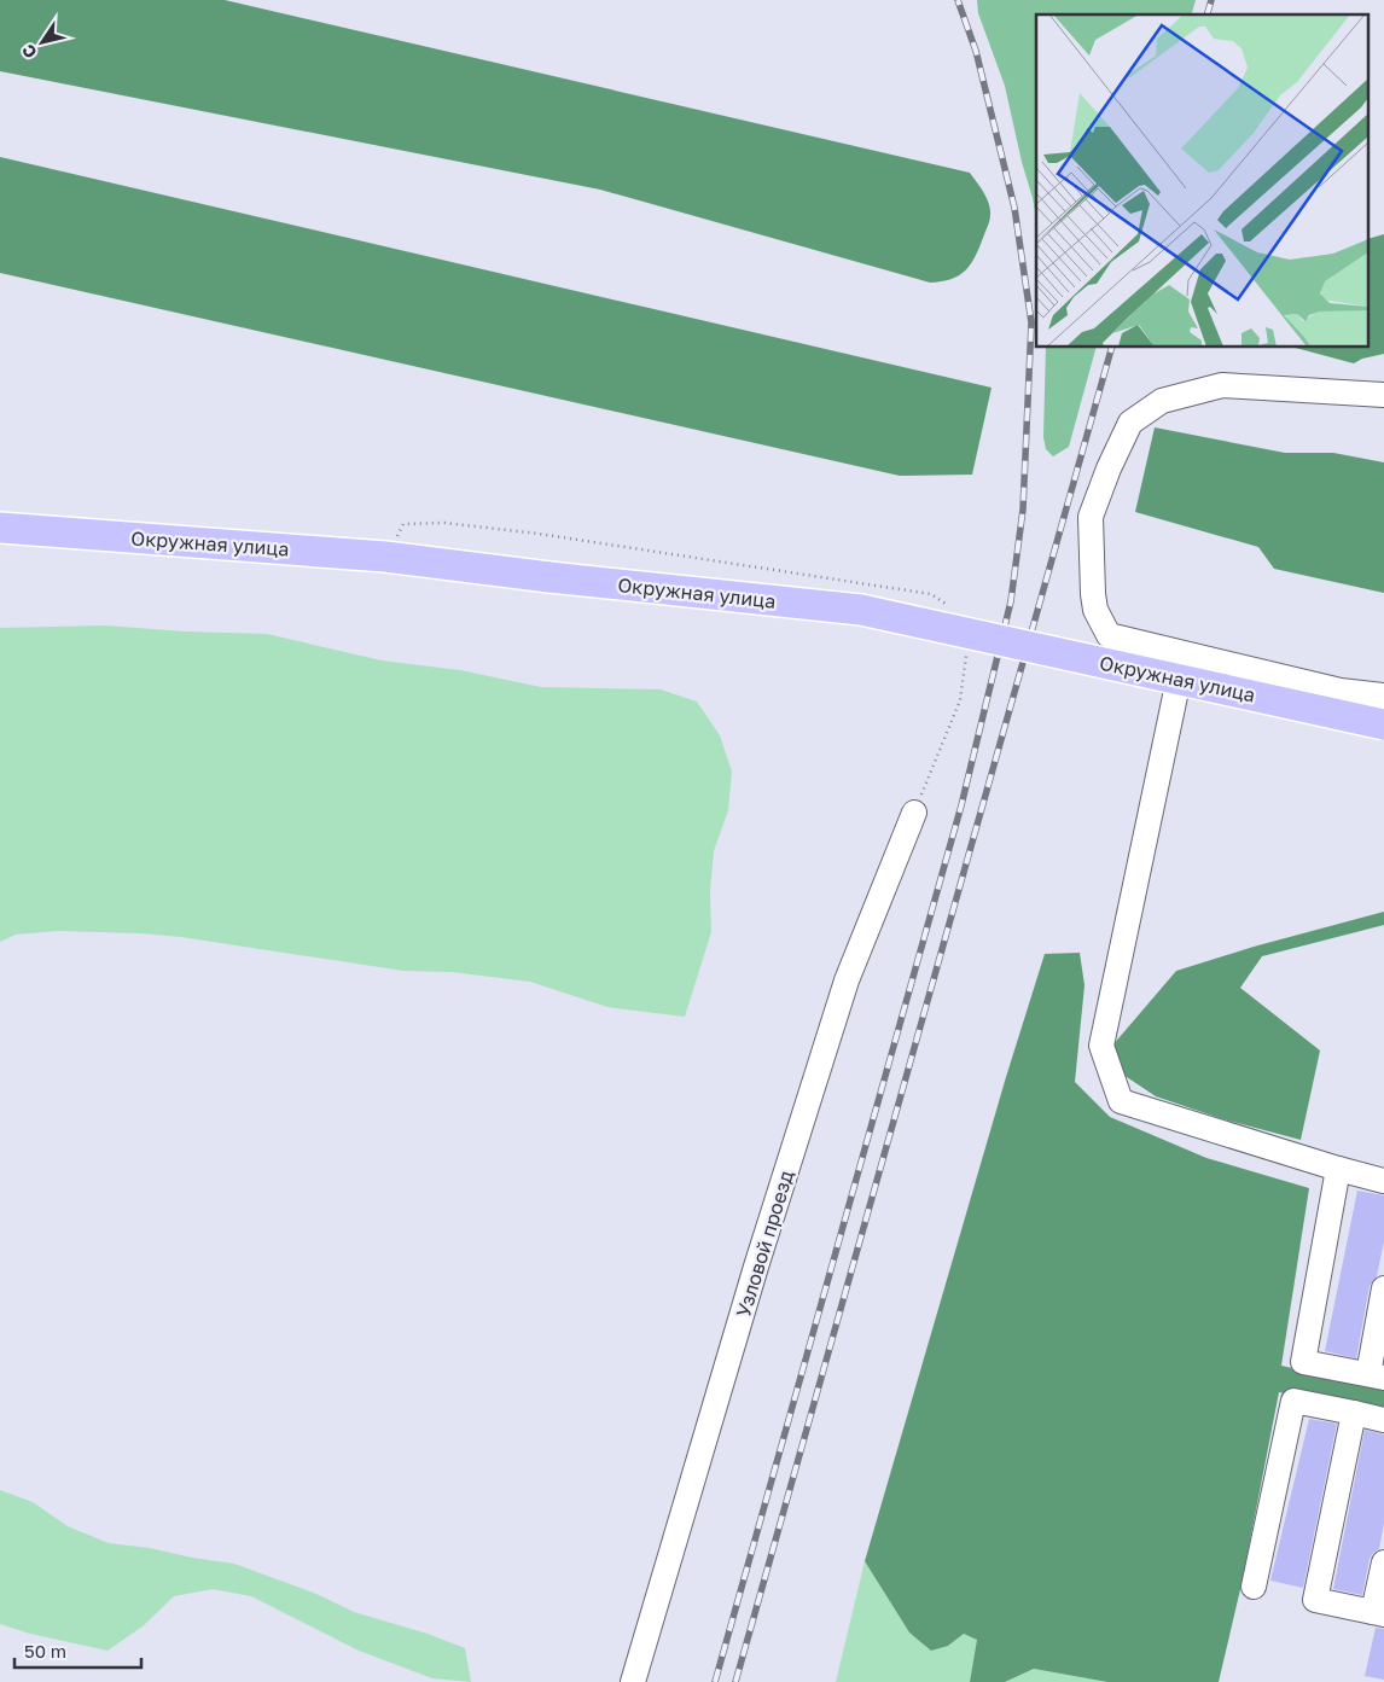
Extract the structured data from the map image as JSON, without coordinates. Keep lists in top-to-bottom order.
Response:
{
  "streets": {
    "main road": ["Окружная улица"],
    "street": ["Узловой проезд"]
  },
  "scale_bar": "50 m",
  "north": "bottom left"
}
